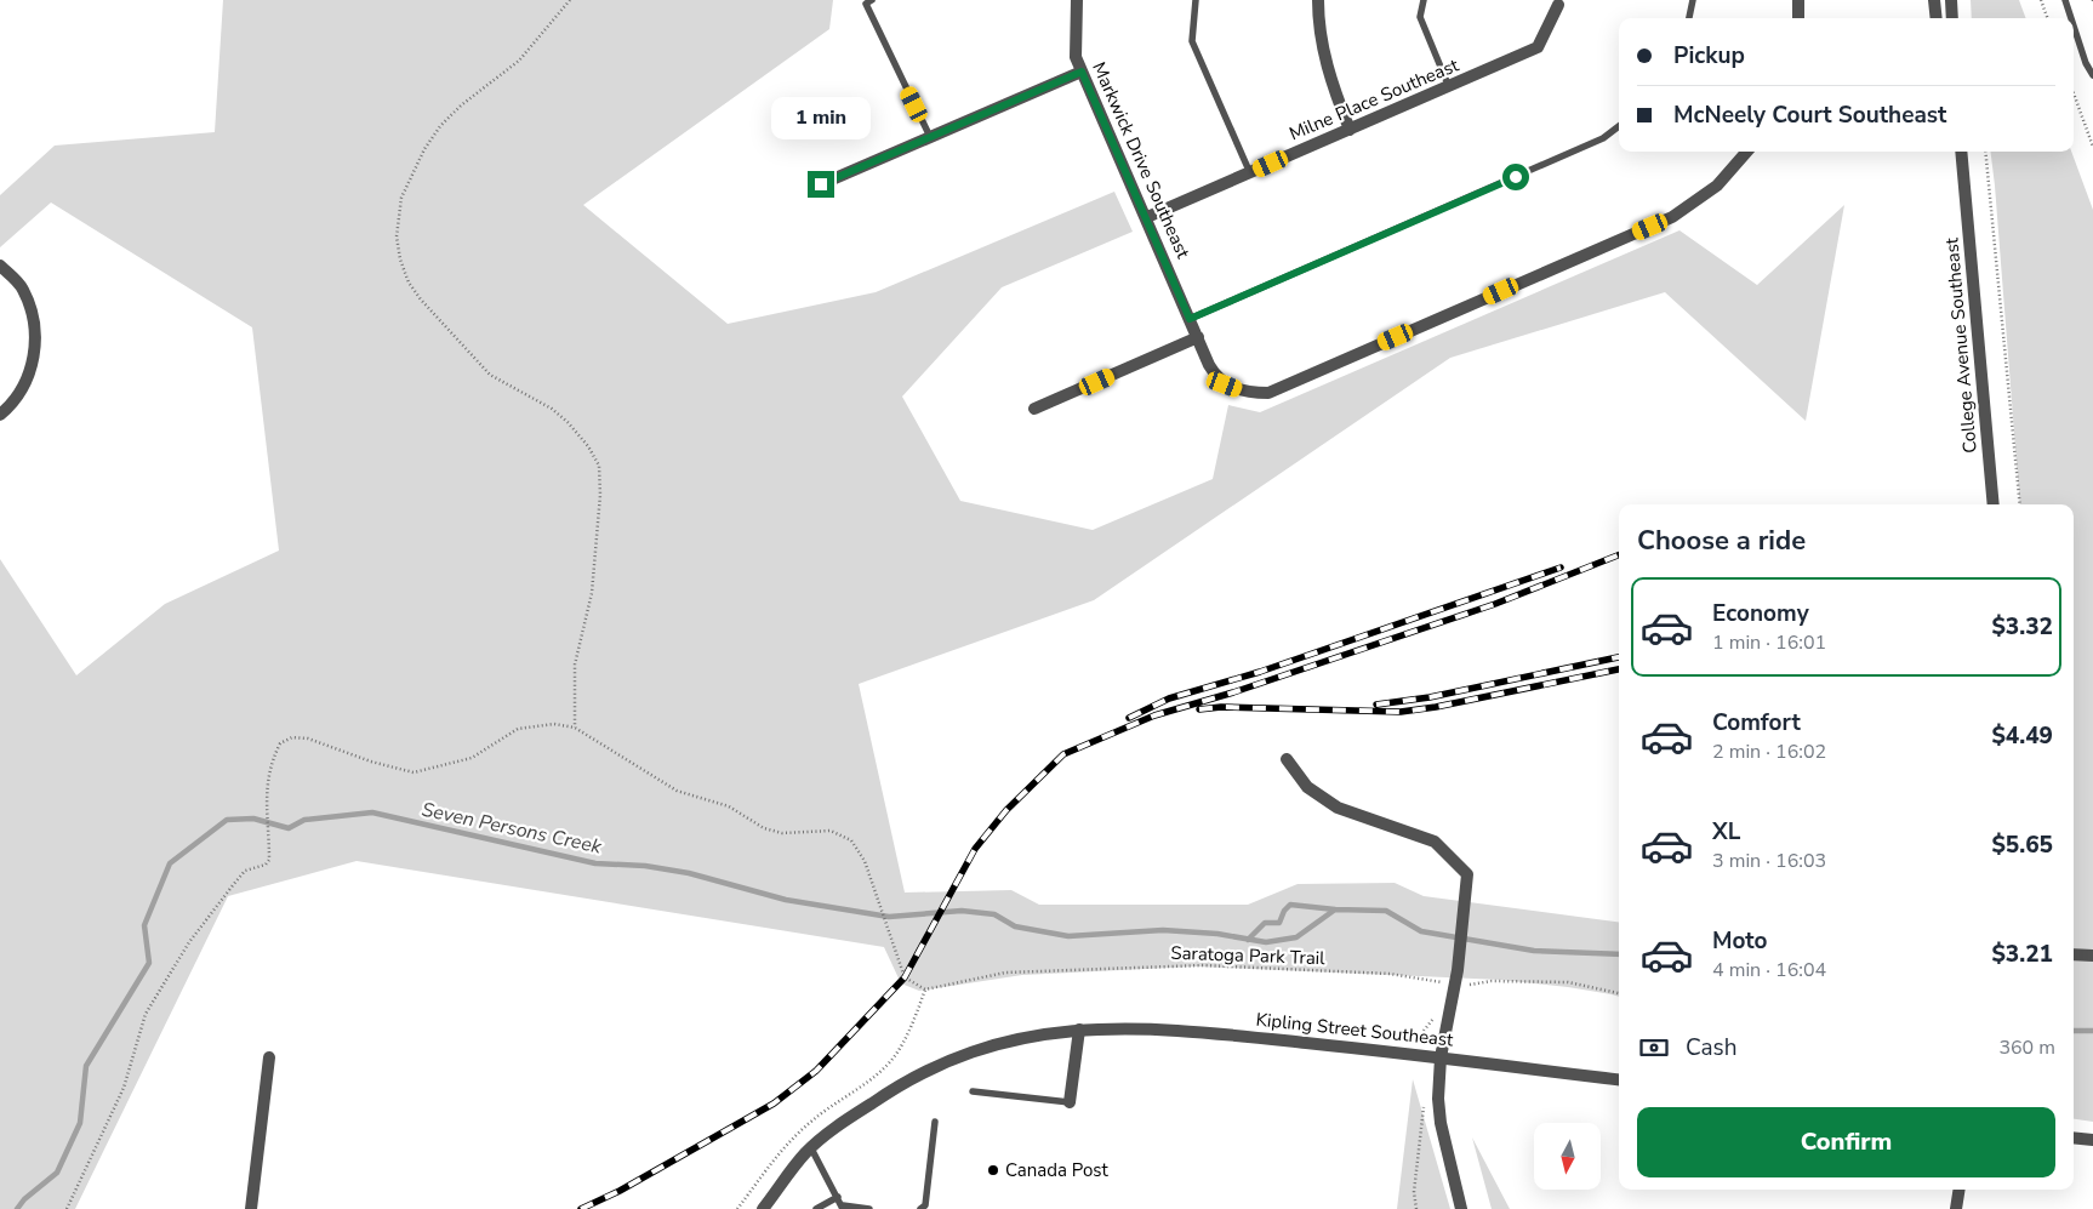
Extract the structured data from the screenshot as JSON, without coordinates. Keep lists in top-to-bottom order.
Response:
{
  "streets": {
    "street": [
      "Milne Place Southeast",
      "Markwick Drive Southeast",
      "College Avenue Southeast",
      "Kipling Street Southeast"
    ],
    "path": ["Saratoga Park Trail"]
  },
  "crossings": [
    ["Milne Place Southeast", "Markwick Drive Southeast"]
  ],
  "water": ["Seven Persons Creek"],
  "places": ["Canada Post"],
  "north": "bottom",
  "page": {
    "banner": ["Pickup", "McNeely Court Southeast"],
    "bubble": "1 min",
    "heading": "Choose a ride",
    "list": [
      {
        "name": "Economy",
        "note": "1 min · 16:01",
        "value": "$3.32"
      },
      {
        "name": "Comfort",
        "note": "2 min · 16:02",
        "value": "$4.49"
      },
      {
        "name": "XL",
        "note": "3 min · 16:03",
        "value": "$5.65"
      },
      {
        "name": "Moto",
        "note": "4 min · 16:04",
        "value": "$3.21"
      }
    ],
    "pay": ["Cash", "360 m"],
    "buttons": "Confirm"
  }
}
